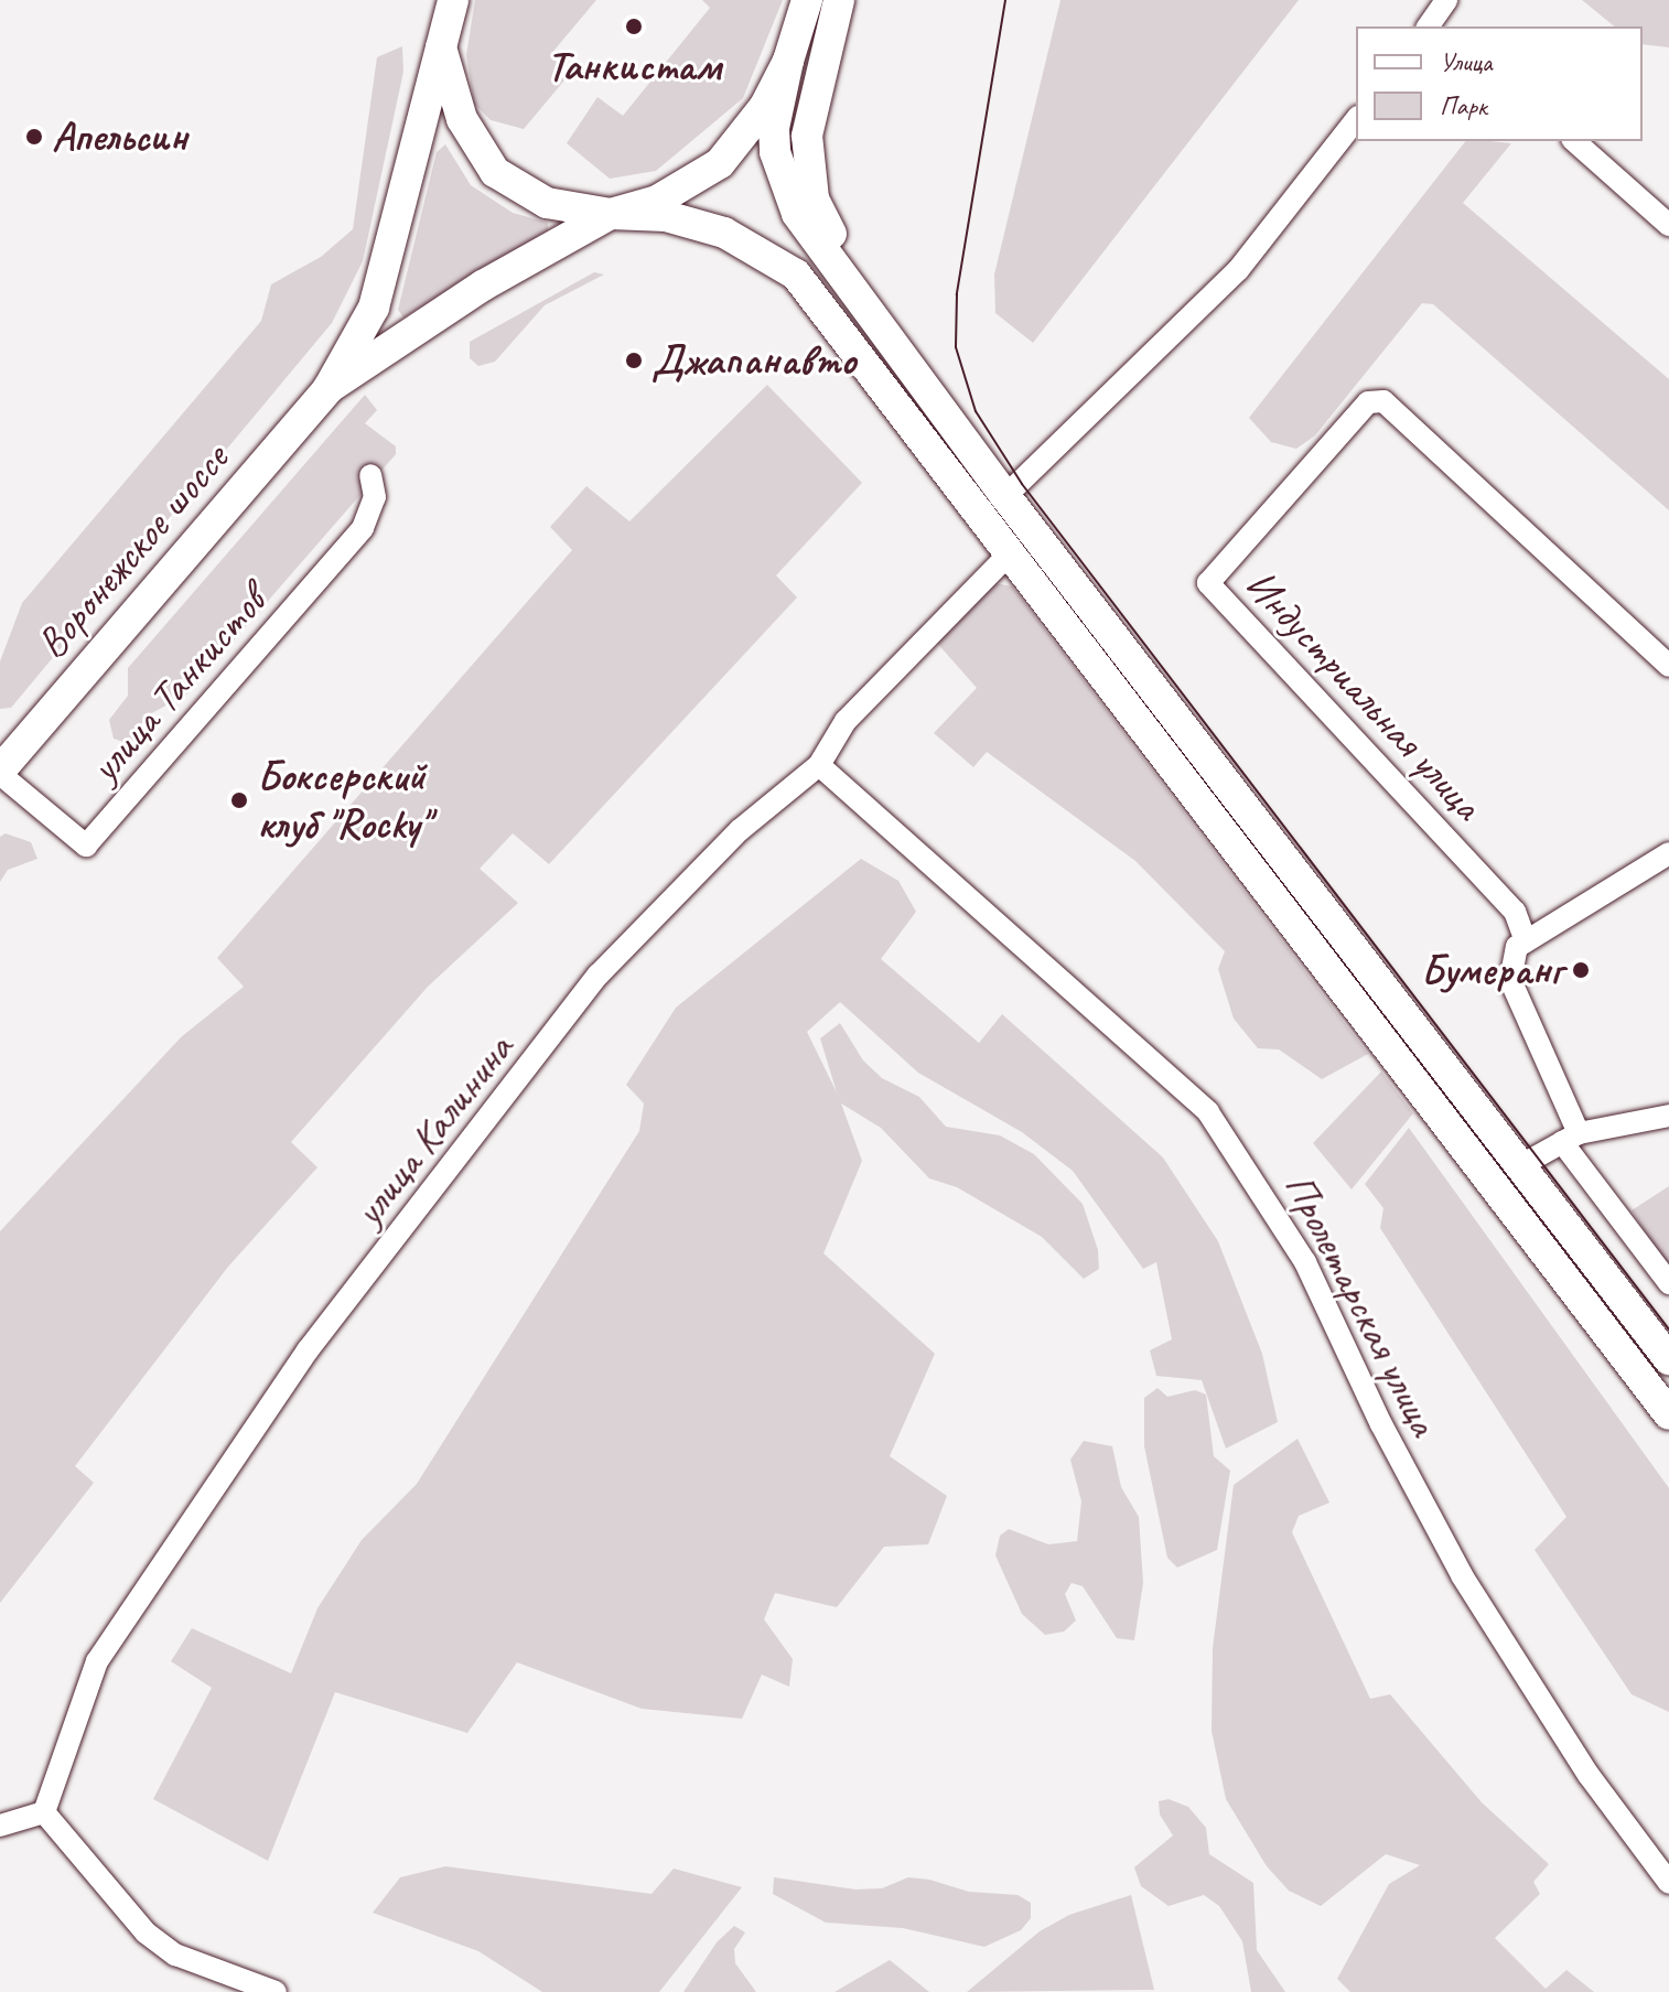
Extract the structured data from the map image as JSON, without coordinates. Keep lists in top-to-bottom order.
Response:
{
  "streets": {
    "main road": ["Воронежское шоссе"],
    "street": [
      "улица Танкистов",
      "Индустриальная улица",
      "улица Калинина",
      "Пролетарская улица"
    ]
  },
  "crossings": [
    ["Воронежское шоссе", "улица Танкистов"],
    ["улица Калинина", "Пролетарская улица"]
  ],
  "places": [
    "Танкистам",
    "Апельсин",
    "Джапанавто",
    "Боксерский клуб \"Rocky\"",
    "Бумеранг"
  ],
  "legend": ["Улица", "Парк"]
}
